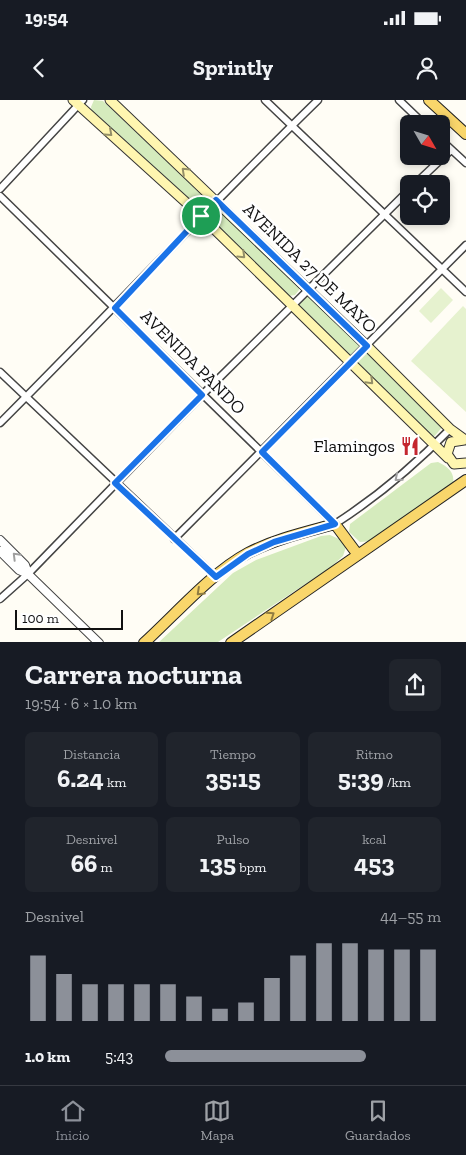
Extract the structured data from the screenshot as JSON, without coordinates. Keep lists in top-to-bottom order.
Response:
{
  "streets": {
    "main road": ["AVENIDA 27 DE MAYO", "AVENIDA PANDO"]
  },
  "places": {
    "restaurant": ["Flamingos"]
  },
  "scale_bar": "100 m",
  "north": "bottom right",
  "page": {
    "status": "19:54",
    "header": "Sprintly",
    "scale": "100 m",
    "heading": ["Carrera nocturna", "19:54 · 6 × 1.0 km"],
    "stats": [
      ["Distancia", "6.24 km"],
      ["Tiempo", "35:15"],
      ["Ritmo", "5:39 /km"],
      ["Desnivel", "66 m"],
      ["Pulso", "135 bpm"],
      ["kcal", "453"]
    ],
    "chart": ["Desnivel", "44–55 m"],
    "list": [
      {
        "name": "1.0 km",
        "note": "5:43"
      }
    ],
    "tabs": ["Inicio", "Mapa", "Guardados"]
  }
}
